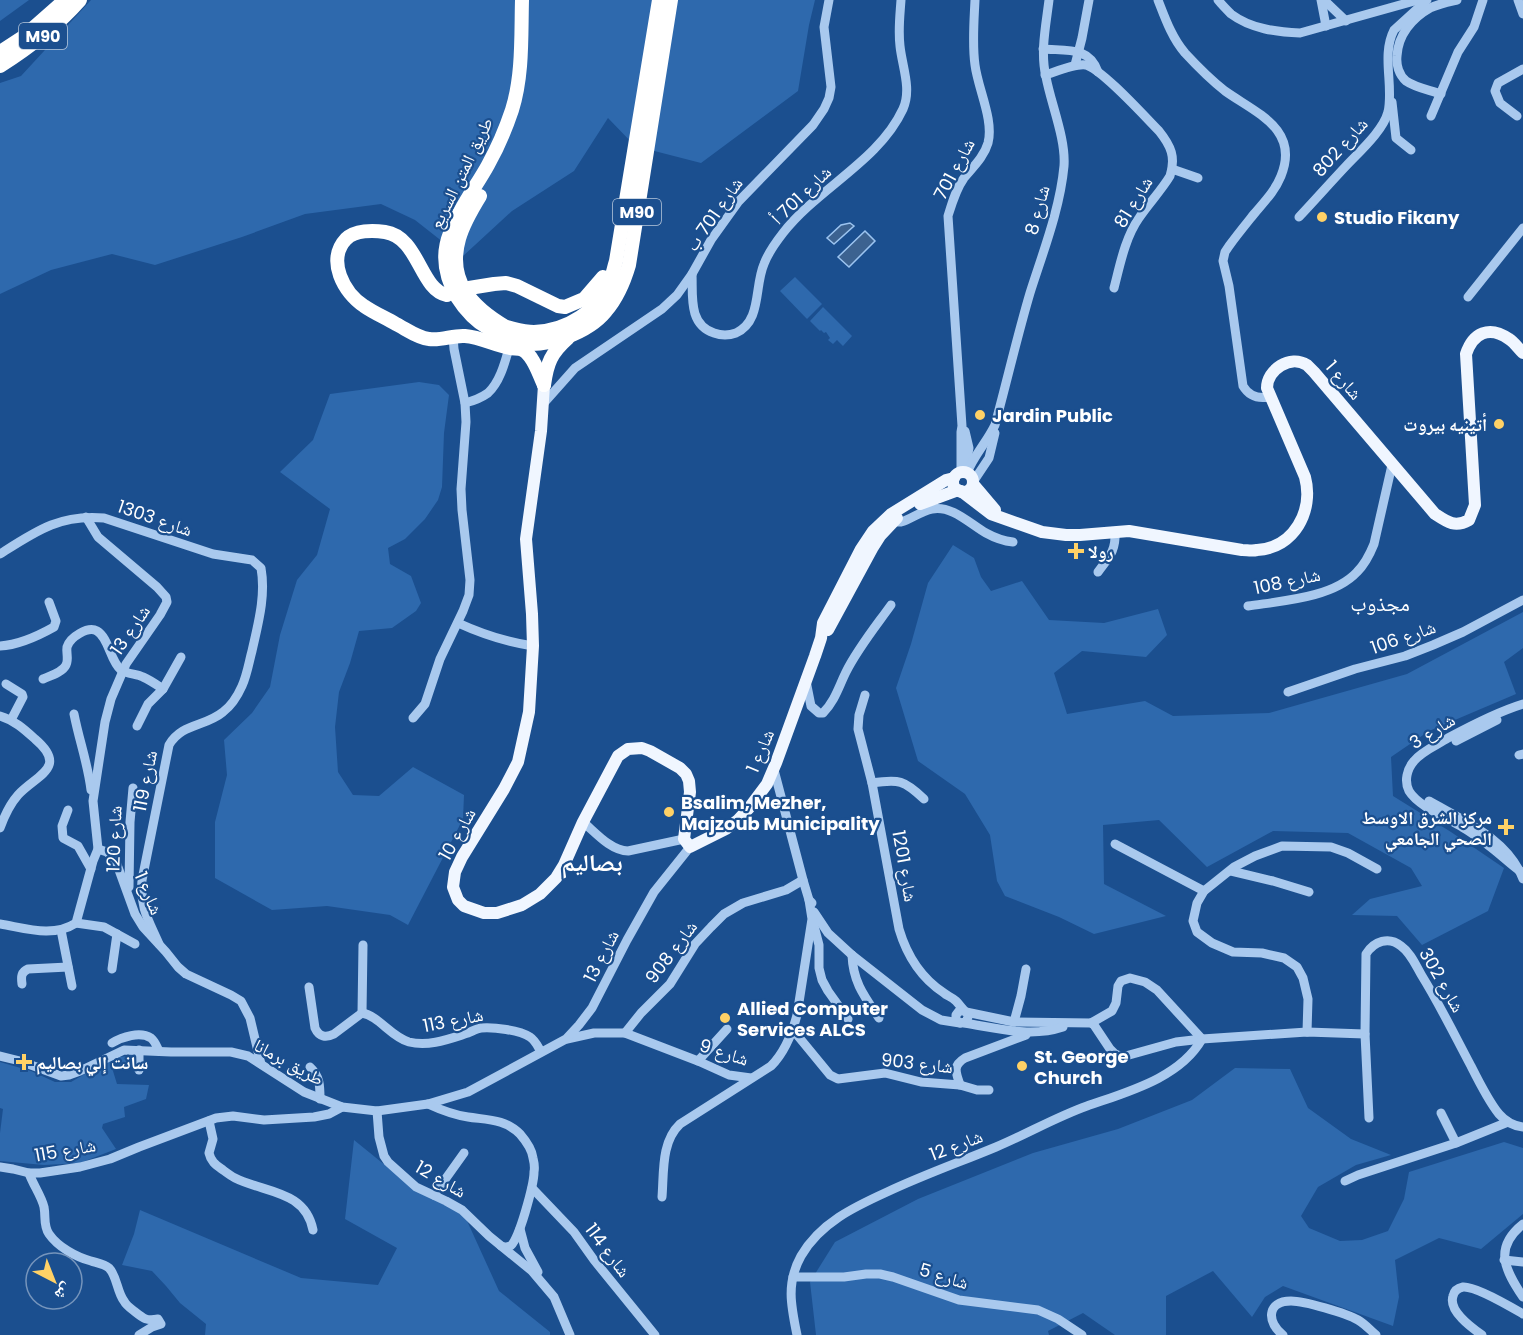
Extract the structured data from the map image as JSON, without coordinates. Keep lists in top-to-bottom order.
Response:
{
  "streets": {
    "highway": ["M90", "طريق المتن السريع"],
    "main road": ["شارع 1", "شارع 10"],
    "street": [
      "شارع 802",
      "شارع 701",
      "شارع 701 أ",
      "شارع 81",
      "شارع 8",
      "شارع 701 ب",
      "شارع 1303",
      "شارع 108",
      "شارع 13",
      "شارع 106",
      "شارع 3",
      "شارع 119",
      "شارع 120",
      "شارع 1201",
      "شارع 908",
      "شارع 302",
      "شارع 113",
      "شارع 9",
      "طريق برمانا",
      "شارع 903",
      "شارع 12",
      "شارع 115",
      "شارع 114",
      "شارع 5"
    ]
  },
  "crossings": [
    ["M90", "طريق المتن السريع"],
    ["شارع 701", "شارع 8"],
    ["شارع 701", "شارع 1"],
    ["شارع 701 أ", "شارع 701 ب"],
    ["شارع 8", "شارع 1"],
    ["شارع 701 ب", "شارع 10"],
    ["شارع 1", "شارع 108"],
    ["شارع 1", "شارع 13"],
    ["شارع 1", "شارع 119"],
    ["شارع 1", "شارع 10"],
    ["شارع 1", "شارع 120"],
    ["شارع 1", "طريق برمانا"],
    ["شارع 1303", "شارع 13"],
    ["شارع 1303", "شارع 119"],
    ["شارع 13", "شارع 10"],
    ["شارع 13", "شارع 113"],
    ["شارع 13", "شارع 9"],
    ["شارع 13", "طريق برمانا"],
    ["شارع 908", "شارع 9"],
    ["شارع 9", "شارع 903"],
    ["طريق برمانا", "شارع 12"],
    ["طريق برمانا", "شارع 115"],
    ["شارع 12", "شارع 5"]
  ],
  "districts": ["مجذوب", "بصاليم"],
  "places": {
    "other": [
      "Studio Fikany",
      "Jardin Public",
      "أتينيه بيروت",
      "Bsalim, Mezher, Majzoub Municipality",
      "Allied Computer Services ALCS",
      "St. George Church"
    ],
    "health": ["رولا", "مركز الشرق الاوسط الصحي الجامعي", "سانت إلي بصاليم"]
  },
  "north": "bottom right"
}
